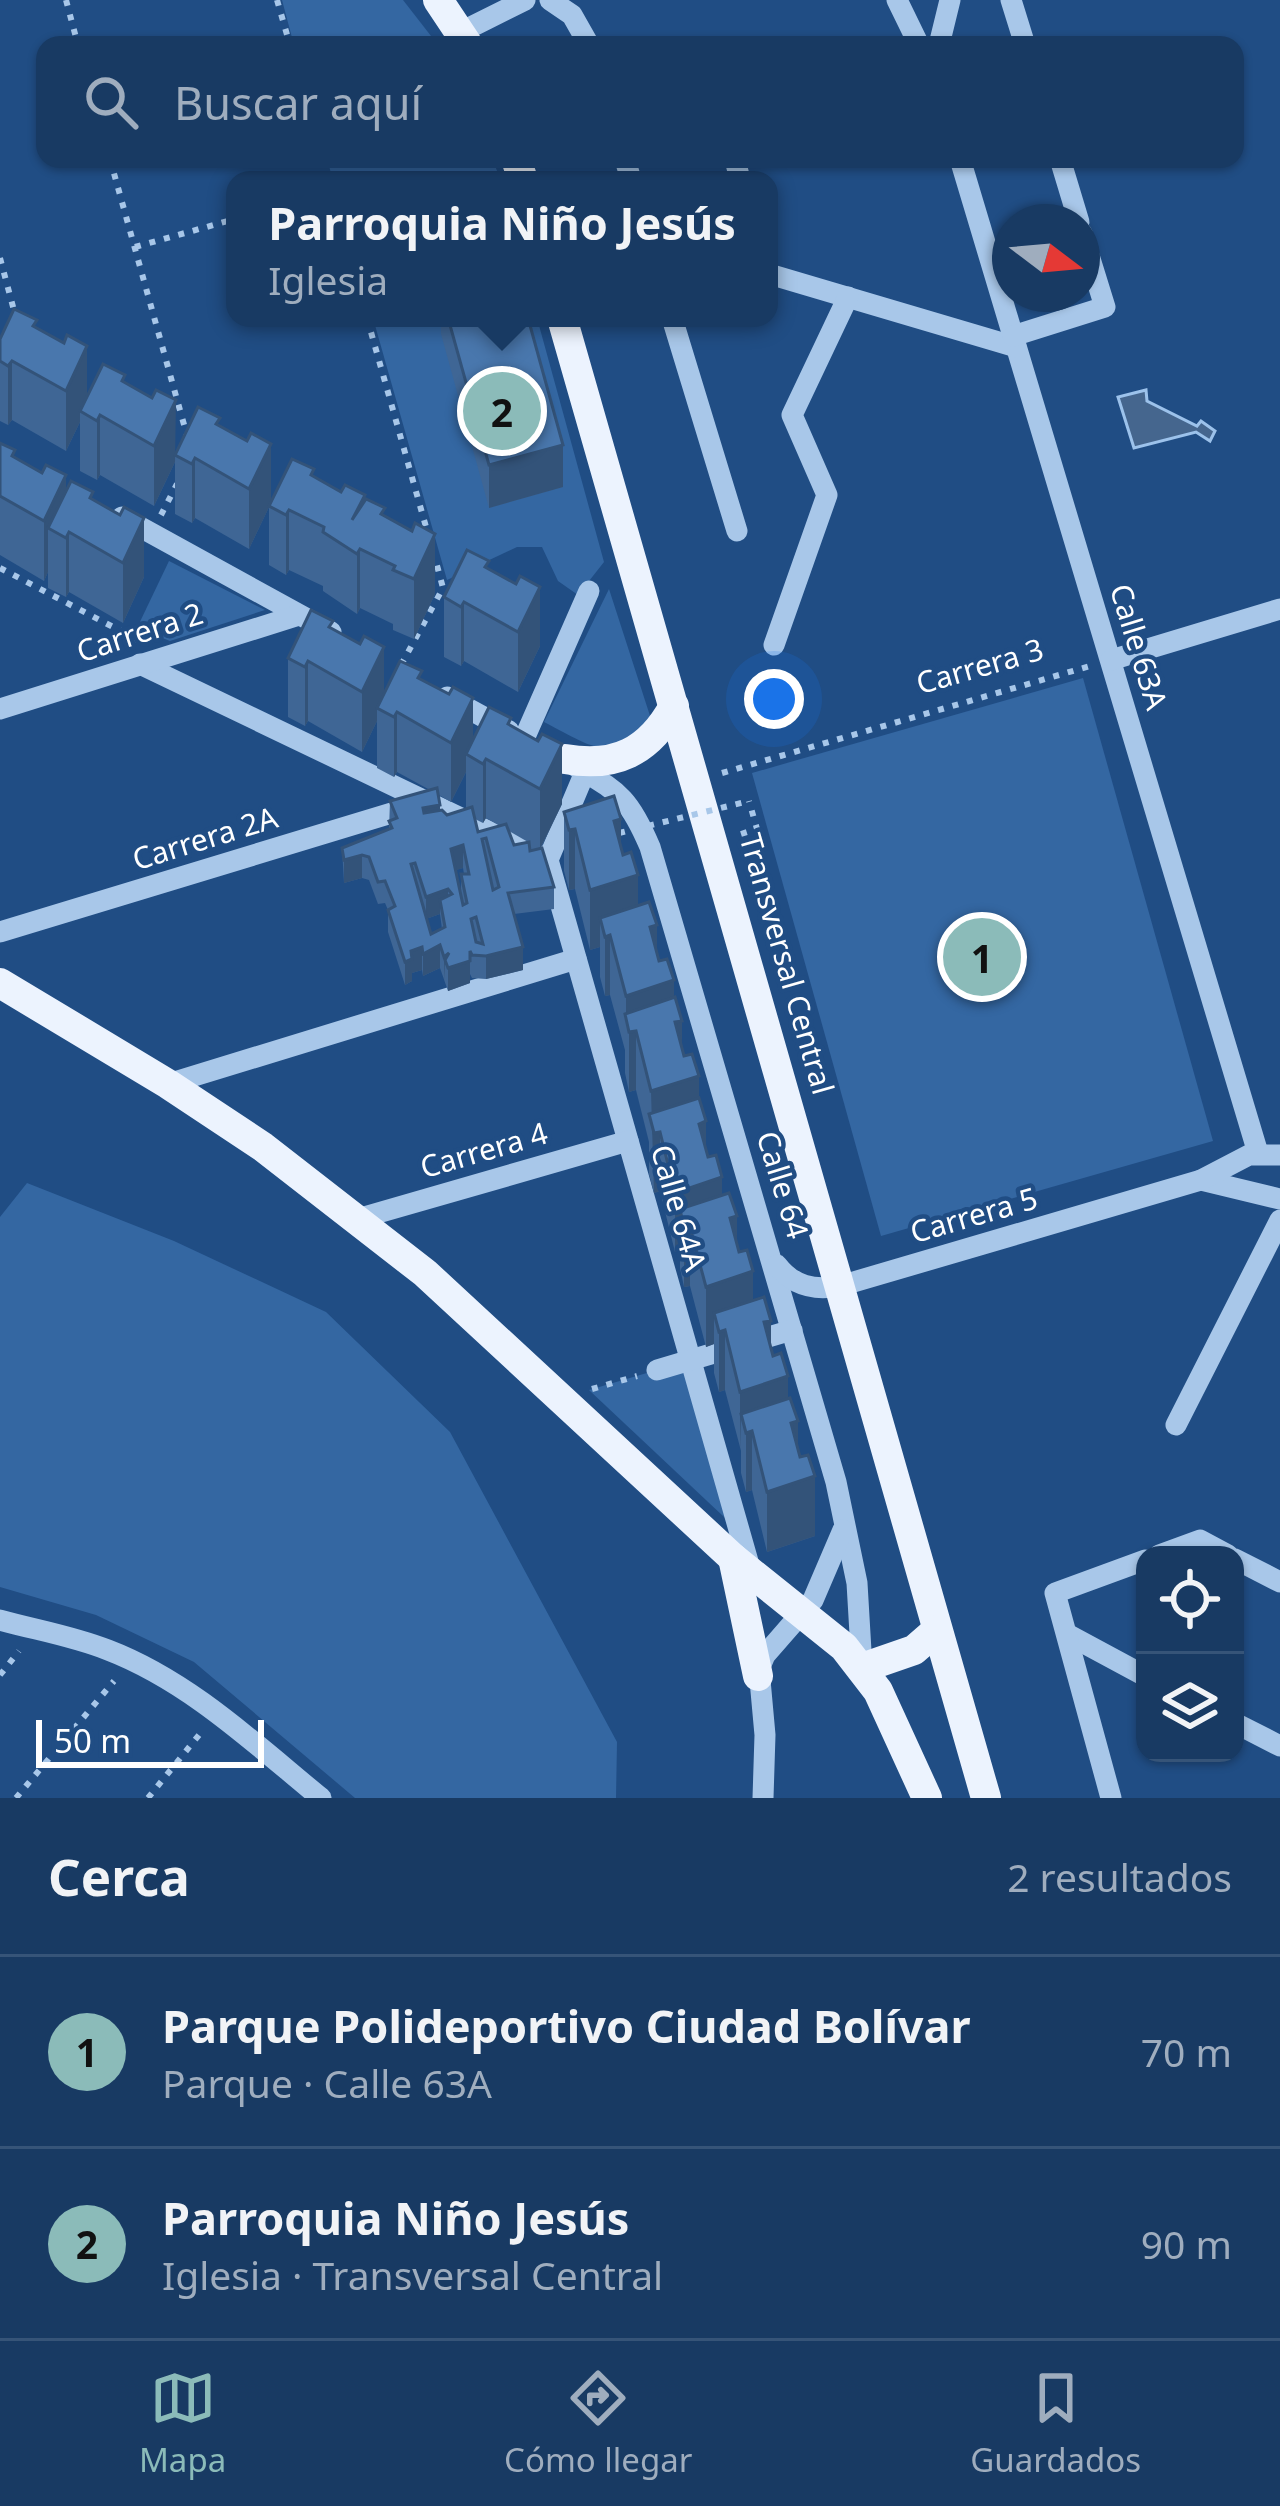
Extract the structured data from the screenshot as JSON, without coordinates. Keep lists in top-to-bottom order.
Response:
{
  "streets": {
    "main road": ["Transversal Central"],
    "street": [
      "Carrera 2",
      "Calle 63A",
      "Carrera 2A",
      "Carrera 4",
      "Calle 64",
      "Calle 64A",
      "Carrera 5"
    ],
    "path": ["Carrera 3"]
  },
  "crossings": [
    ["Calle 63A", "Carrera 3"],
    ["Calle 63A", "Carrera 5"],
    ["Carrera 3", "Transversal Central"],
    ["Transversal Central", "Carrera 5"],
    ["Carrera 4", "Calle 64A"]
  ],
  "scale_bar": "50 m",
  "north": "right",
  "page": {
    "search": "Buscar aquí",
    "popup": ["Parroquia Niño Jesús", "Iglesia"],
    "pins": ["2", "1"],
    "scale": "50 m",
    "heading": ["Cerca", "2 resultados"],
    "list": [
      {
        "mark": "1",
        "name": "Parque Polideportivo Ciudad Bolívar",
        "note": "Parque · Calle 63A",
        "value": "70 m"
      },
      {
        "mark": "2",
        "name": "Parroquia Niño Jesús",
        "note": "Iglesia · Transversal Central",
        "value": "90 m"
      }
    ],
    "nav": ["Mapa", "Cómo llegar", "Guardados"]
  }
}
